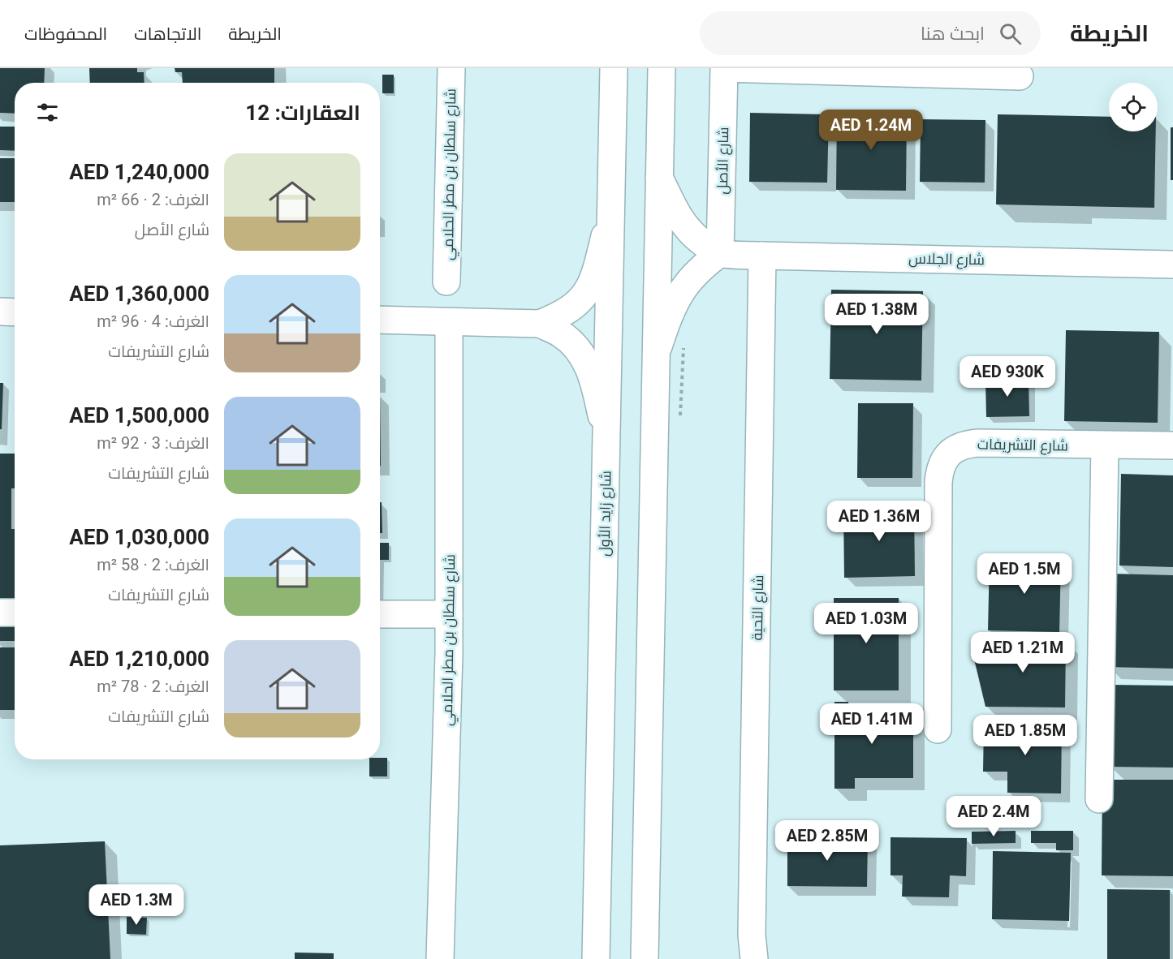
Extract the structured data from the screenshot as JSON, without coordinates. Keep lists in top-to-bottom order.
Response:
{
  "streets": {
    "street": [
      "شارع الأصل",
      "شارع سلطان بن مطر الحلامي",
      "شارع الجلاس",
      "شارع التشريفات",
      "شارع زايد الأول",
      "شارع التحية"
    ]
  },
  "crossings": [
    ["شارع الأصل", "شارع الجلاس"],
    ["شارع الجلاس", "شارع التحية"]
  ],
  "page": {
    "header": "الخريطة",
    "search": "ابحث هنا",
    "nav": ["الخريطة", "الاتجاهات", "المحفوظات"],
    "heading": "العقارات: 12",
    "price": [
      "AED 1.24M",
      "AED 1.38M",
      "AED 930K",
      "AED 1.36M",
      "AED 1.5M",
      "AED 1.03M",
      "AED 1.21M",
      "AED 1.41M",
      "AED 1.85M",
      "AED 2.4M",
      "AED 2.85M",
      "AED 1.3M"
    ],
    "list": [
      {
        "name": "AED 1,240,000",
        "note": "الغرف: 2 · 66 m² · شارع الأصل"
      },
      {
        "name": "AED 1,360,000",
        "note": "الغرف: 4 · 96 m² · شارع التشريفات"
      },
      {
        "name": "AED 1,500,000",
        "note": "الغرف: 3 · 92 m² · شارع التشريفات"
      },
      {
        "name": "AED 1,030,000",
        "note": "الغرف: 2 · 58 m² · شارع التشريفات"
      },
      {
        "name": "AED 1,210,000",
        "note": "الغرف: 2 · 78 m² · شارع التشريفات"
      }
    ]
  }
}
